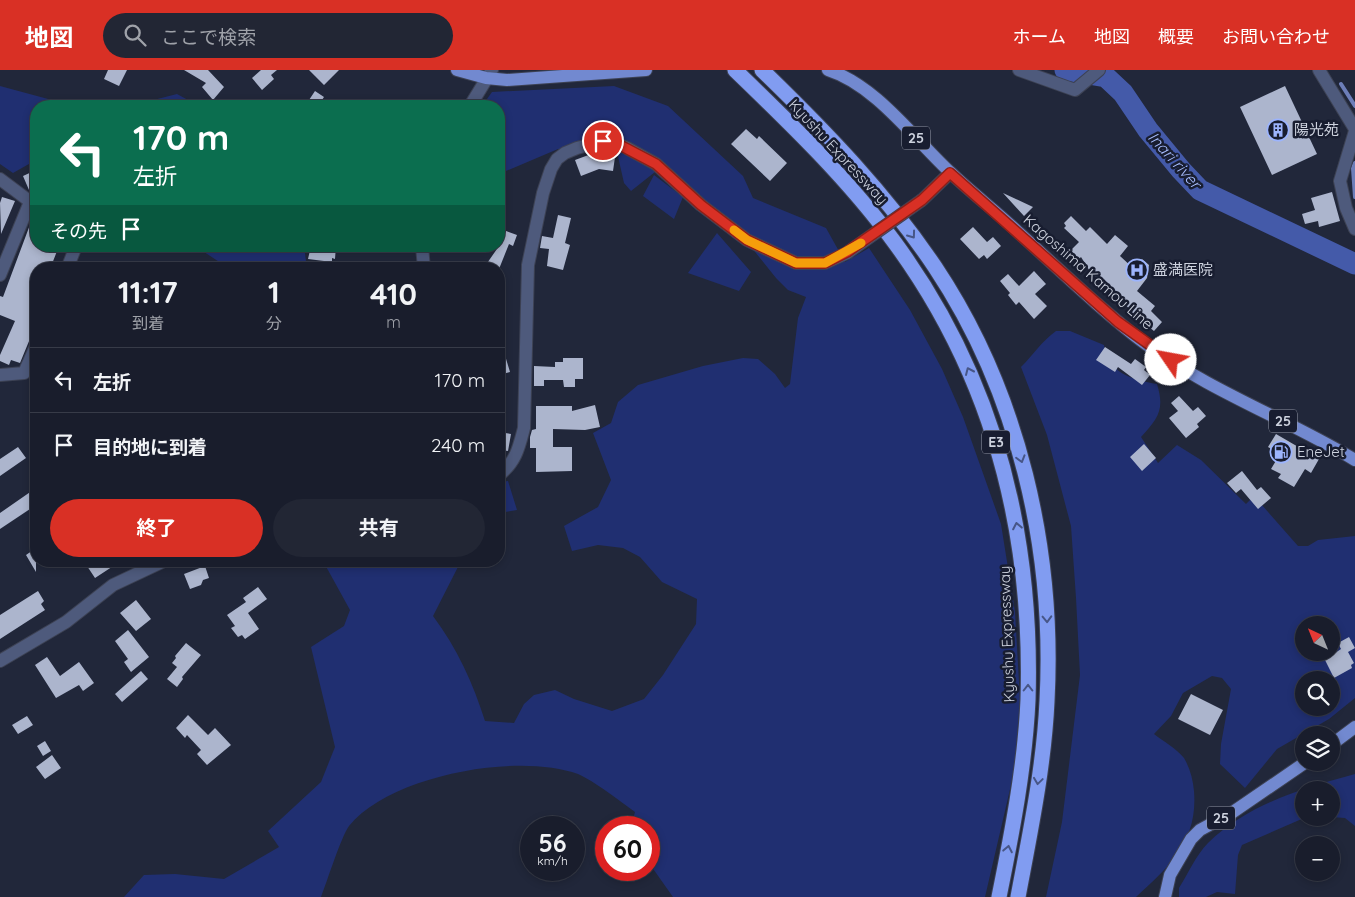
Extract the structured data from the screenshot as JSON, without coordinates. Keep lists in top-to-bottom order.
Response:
{
  "streets": {
    "highway": ["Kyushu Expressway", "E3"],
    "main road": ["25", "Kagoshima Kamou Line"]
  },
  "water": ["Inari river"],
  "places": {
    "building": ["陽光苑"],
    "hospital": ["盛満医院"],
    "fuel station": ["EneJet"]
  },
  "north": "top left",
  "page": {
    "header": "地図",
    "search": "ここで検索",
    "nav": [
      "ホーム",
      "地図",
      "概要",
      "お問い合わせ"
    ],
    "turn": ["170 m", "左折"],
    "then": "その先",
    "eta": [
      "11:17",
      "到着",
      "1",
      "分",
      "410",
      "m"
    ],
    "list": [
      {
        "name": "左折",
        "value": "170 m"
      },
      {
        "name": "目的地に到着",
        "value": "240 m"
      }
    ],
    "buttons": ["終了", "共有"],
    "map_buttons": ["+", "−"],
    "speed": "56 km/h",
    "limit": "60"
  }
}
